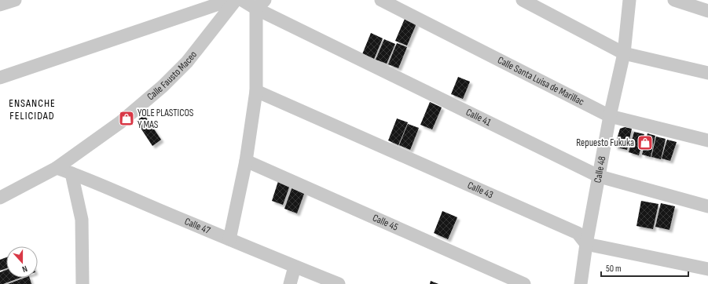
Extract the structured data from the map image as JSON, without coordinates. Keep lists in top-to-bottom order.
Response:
{
  "streets": {
    "street": [
      "Calle Fausto Maceo",
      "Calle Santa Luisa de Marillac",
      "Calle 41",
      "Calle 48",
      "Calle 43",
      "Calle 45",
      "Calle 47"
    ]
  },
  "crossings": [
    ["Calle Fausto Maceo", "Calle 47"],
    ["Calle Santa Luisa de Marillac", "Calle 48"],
    ["Calle 41", "Calle 48"],
    ["Calle 48", "Calle 43"]
  ],
  "districts": ["ENSANCHE FELICIDAD"],
  "places": {
    "shop": ["YOLE PLASTICOS Y MAS", "Repuesto Fukuka"]
  },
  "scale_bar": "50 m",
  "north": "bottom"
}
